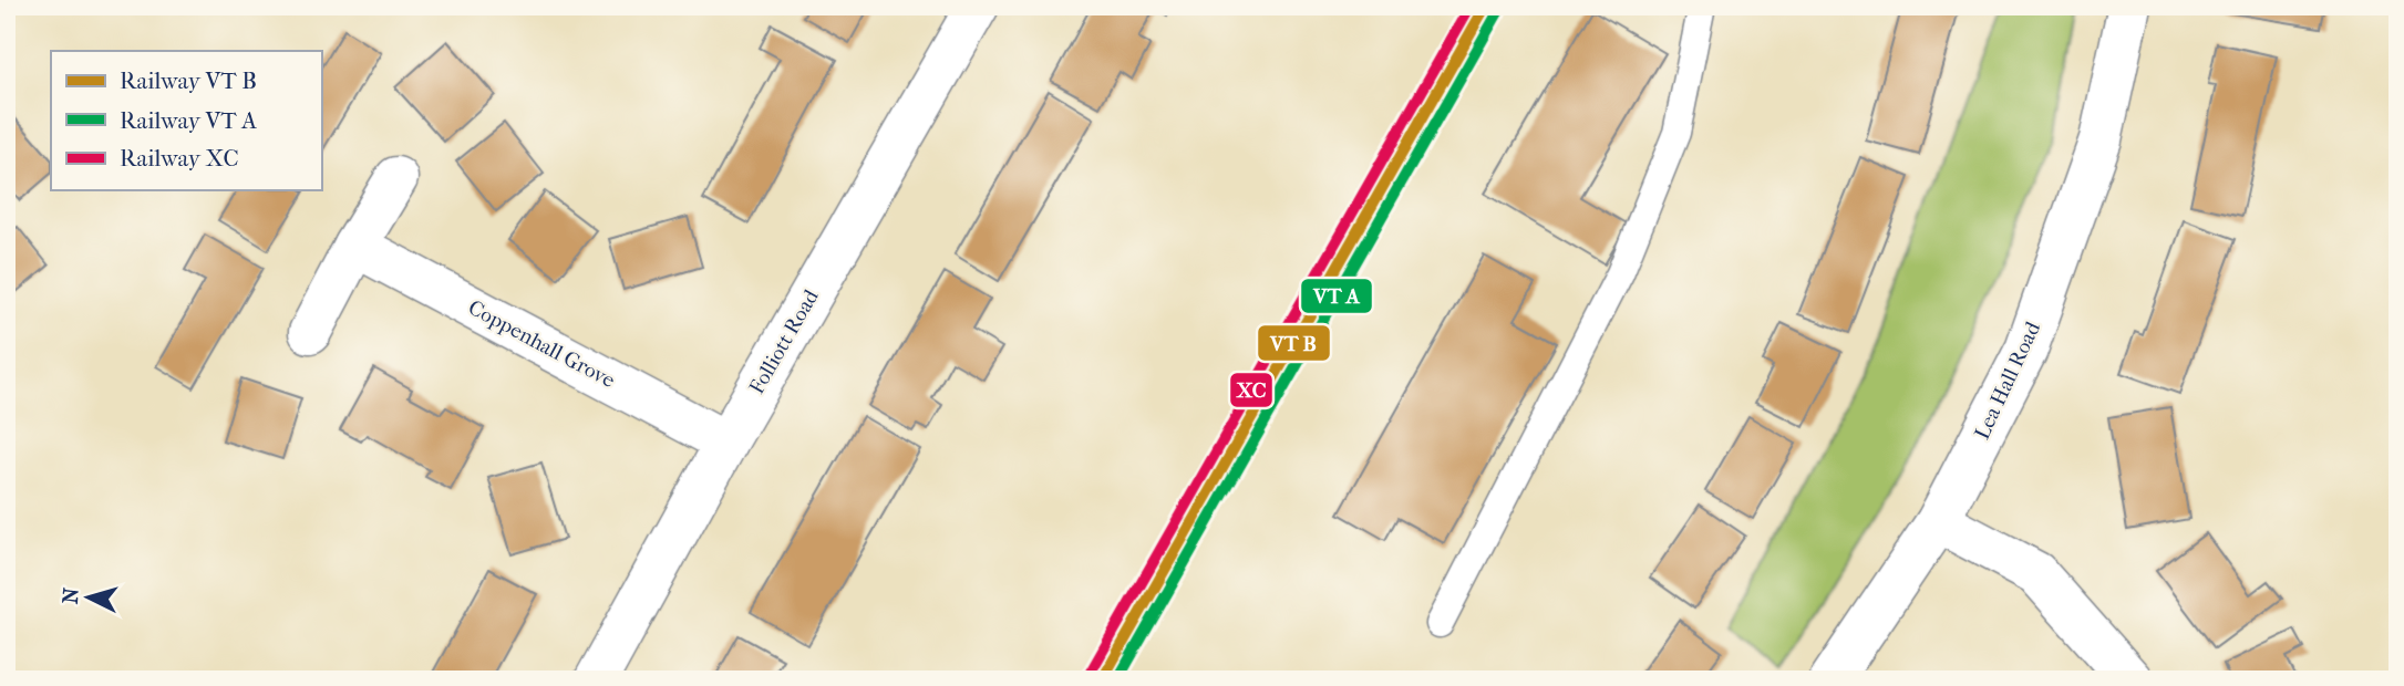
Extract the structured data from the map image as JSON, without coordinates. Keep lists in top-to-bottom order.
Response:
{
  "streets": {
    "street": ["Folliott Road", "Coppenhall Grove", "Lea Hall Road"]
  },
  "crossings": [
    ["Folliott Road", "Coppenhall Grove"]
  ],
  "lines": ["rail line XC"],
  "legend": ["Railway VT B", "Railway VT A", "Railway XC"],
  "north": "left"
}
